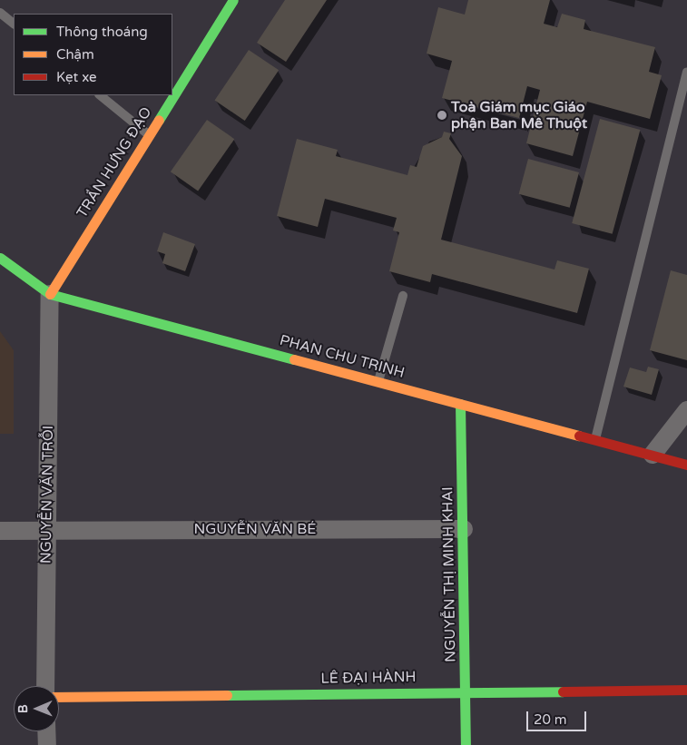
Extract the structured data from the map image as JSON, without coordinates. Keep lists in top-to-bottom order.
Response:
{
  "streets": {
    "street": [
      "TRẦN HƯNG ĐẠO",
      "PHAN CHU TRINH",
      "NGUYỄN VĂN TRỖI",
      "NGUYỄN VĂN BÉ",
      "NGUYỄN THỊ MINH KHAI",
      "LÊ ĐẠI HÀNH"
    ]
  },
  "crossings": [
    ["TRẦN HƯNG ĐẠO", "PHAN CHU TRINH"],
    ["TRẦN HƯNG ĐẠO", "NGUYỄN VĂN TRỖI"],
    ["PHAN CHU TRINH", "NGUYỄN VĂN TRỖI"],
    ["PHAN CHU TRINH", "NGUYỄN THỊ MINH KHAI"],
    ["NGUYỄN VĂN TRỖI", "NGUYỄN VĂN BÉ"],
    ["NGUYỄN VĂN BÉ", "NGUYỄN THỊ MINH KHAI"],
    ["NGUYỄN THỊ MINH KHAI", "LÊ ĐẠI HÀNH"]
  ],
  "places": ["Toà Giám mục Giáo phận Ban Mê Thuột"],
  "legend": ["Thông thoáng", "Chậm", "Kẹt xe"],
  "scale_bar": "20 m",
  "north": "left"
}
